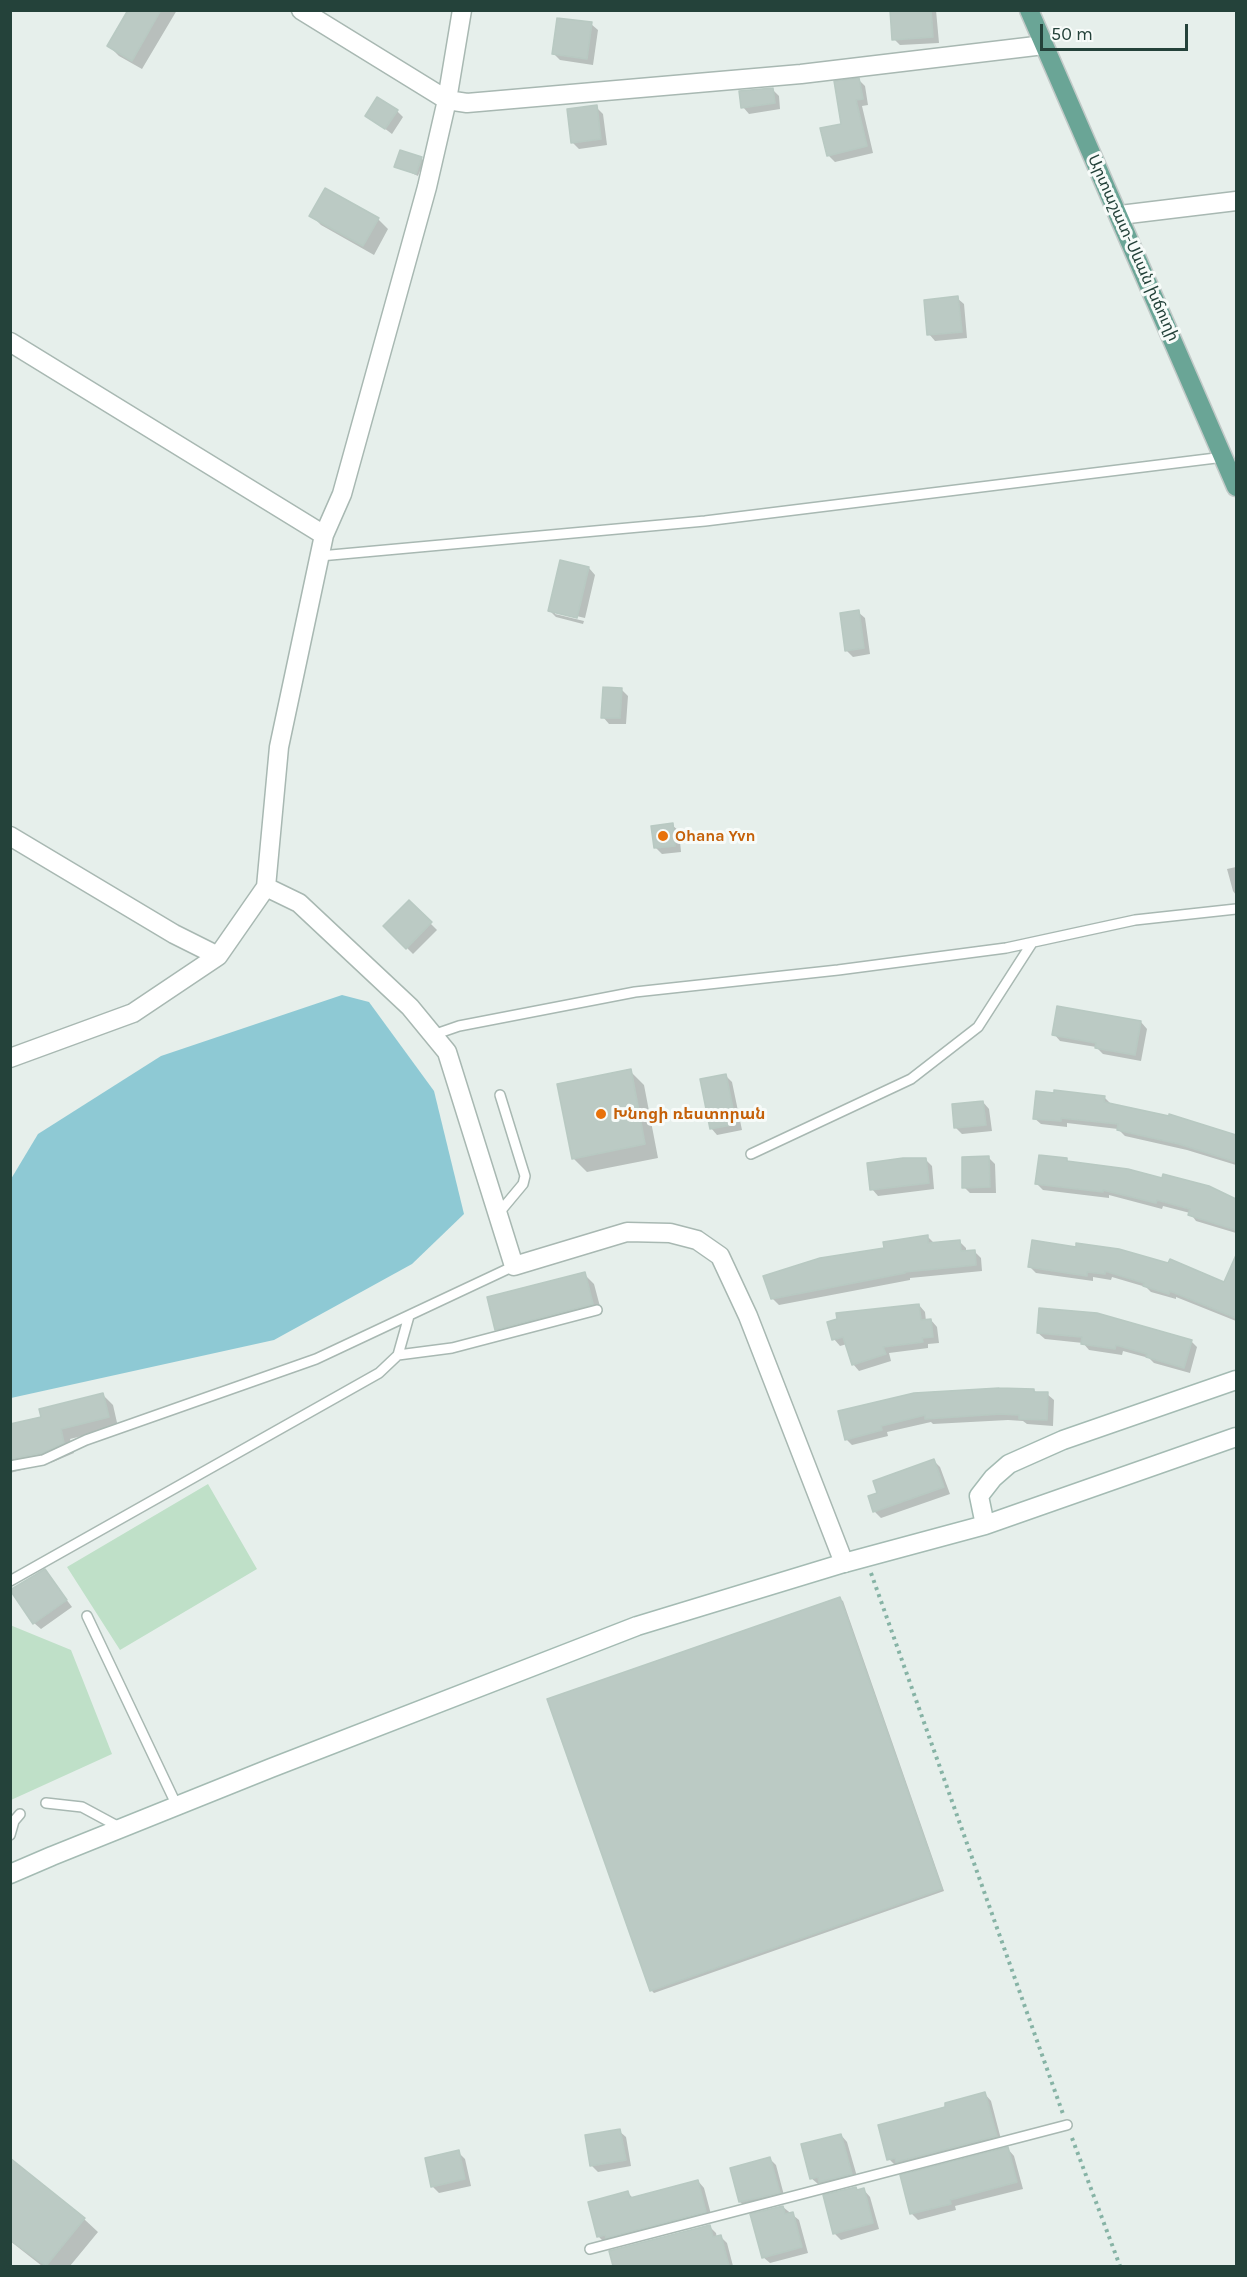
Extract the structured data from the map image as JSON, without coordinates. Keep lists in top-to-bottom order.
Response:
{
  "streets": {
    "main road": ["Արտաշատ-Սևան խճուղի"]
  },
  "places": ["Ohana Yvn", "Խնոցի ռեստորան"],
  "scale_bar": "50 m"
}
